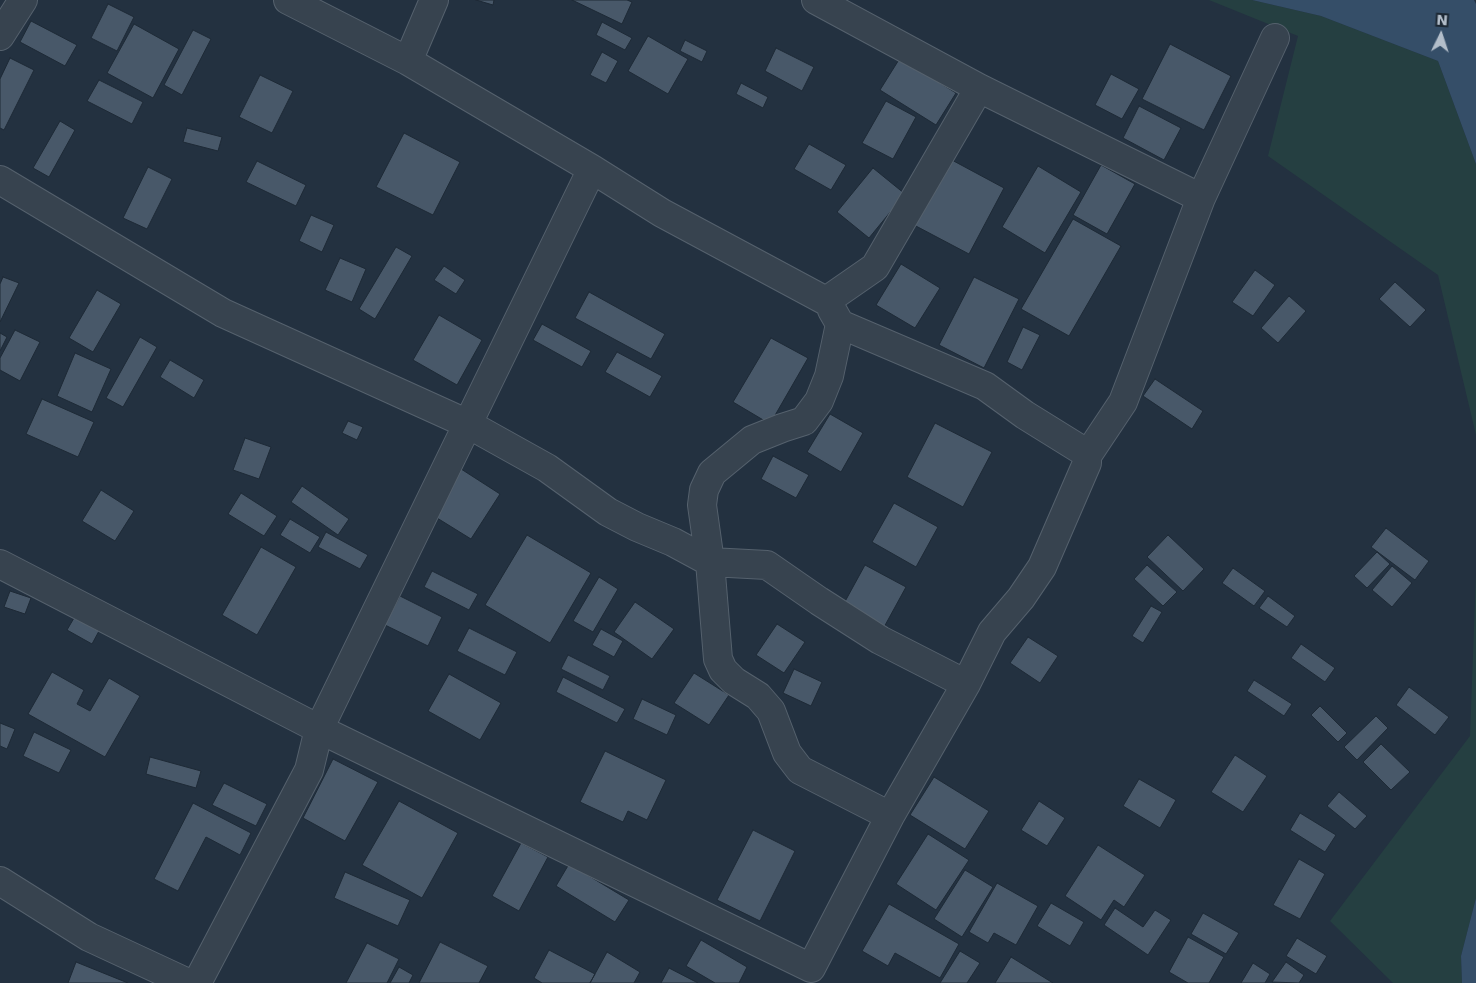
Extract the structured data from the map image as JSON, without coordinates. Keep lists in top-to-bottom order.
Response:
{
  "north": "top"
}
